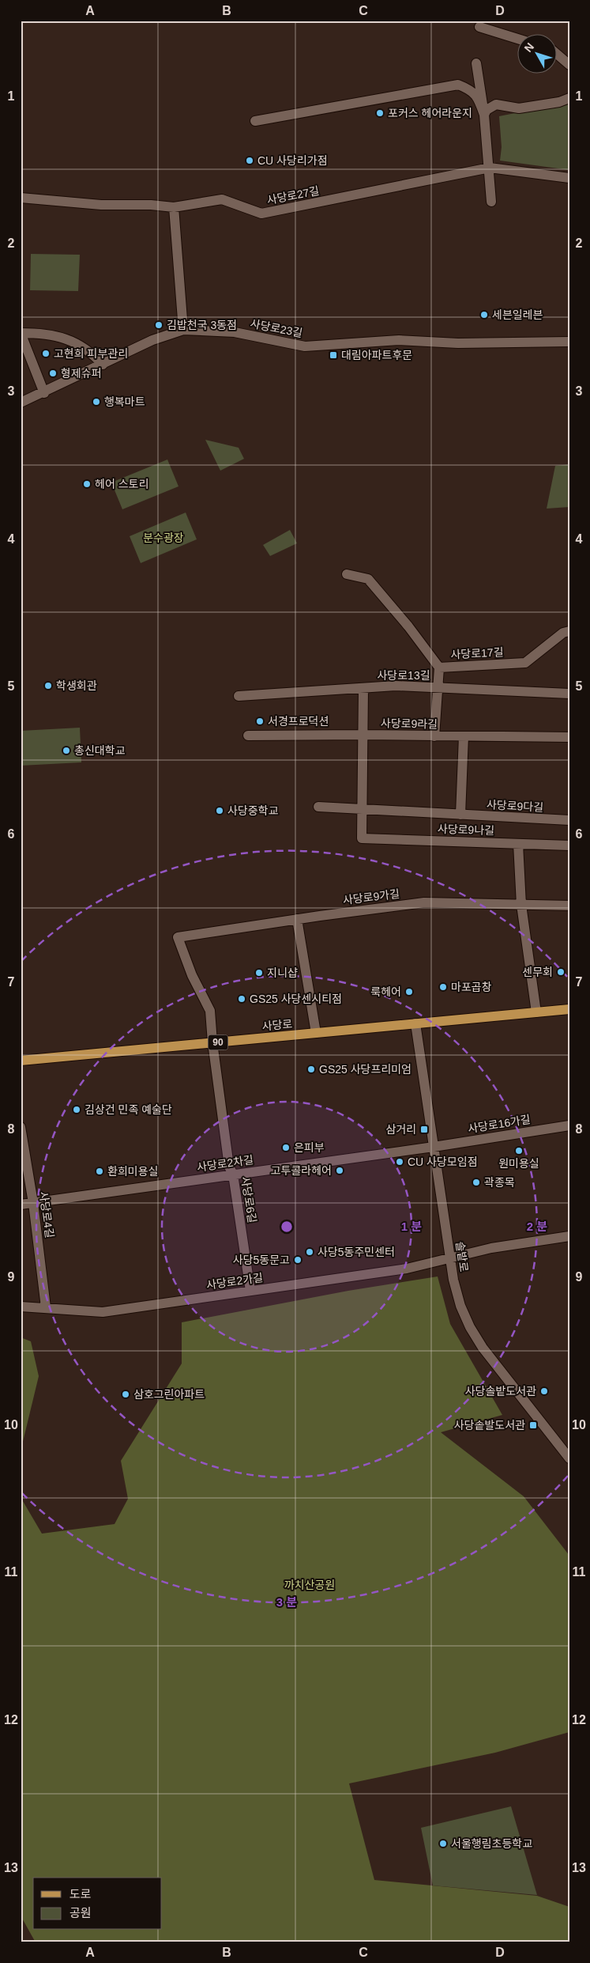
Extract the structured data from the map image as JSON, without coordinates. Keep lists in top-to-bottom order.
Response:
{
  "streets": {
    "main road": ["사당로", "90"],
    "street": [
      "사당로27길",
      "사당로23길",
      "사당로17길",
      "사당로13길",
      "사당로9라길",
      "사당로9다길",
      "사당로9나길",
      "사당로9가길",
      "사당로16가길",
      "사당로2차길",
      "사당로6길",
      "사당로4길",
      "솔밭로",
      "사당로2가길"
    ]
  },
  "crossings": [
    ["사당로9다길", "사당로9나길"],
    ["사당로9가길", "사당로6길"],
    ["사당로", "사당로6길"],
    ["사당로", "솔밭로"],
    ["사당로16가길", "사당로2차길"],
    ["사당로16가길", "솔밭로"],
    ["사당로2차길", "사당로6길"],
    ["사당로2차길", "사당로4길"],
    ["사당로2차길", "솔밭로"],
    ["사당로6길", "사당로2가길"],
    ["사당로4길", "사당로2가길"],
    ["솔밭로", "사당로2가길"]
  ],
  "parks": ["분수광장", "까치산공원"],
  "places": {
    "other": [
      "포커스 헤어라운지",
      "CU 사당리가점",
      "세븐일레븐",
      "김밥천국 3동점",
      "고현희 피부관리",
      "형제슈퍼",
      "행복마트",
      "헤어 스토리",
      "학생회관",
      "서경프로덕션",
      "총신대학교",
      "사당중학교",
      "센무회",
      "지니샵",
      "마포곱창",
      "룩헤어",
      "GS25 사당센시티점",
      "GS25 사당프리미엄",
      "김상건 민족 예술단",
      "은피부",
      "원미용실",
      "CU 사당모임점",
      "고투콜라헤어",
      "환희미용실",
      "곽종목",
      "사당5동주민센터",
      "사당5동문고",
      "사당솔밭도서관",
      "삼호그린아파트",
      "서울행림초등학교"
    ],
    "transit": ["대림아파트후문", "삼거리", "사당솥발도서관"]
  },
  "legend": ["도로", "공원"],
  "north": "top left",
  "grid": {
    "columns": [
      "A",
      "B",
      "C",
      "D"
    ],
    "rows": [
      "1",
      "2",
      "3",
      "4",
      "5",
      "6",
      "7",
      "8",
      "9",
      "10",
      "11",
      "12",
      "13"
    ]
  },
  "rings": ["1 분", "2 분", "3 분"]
}
